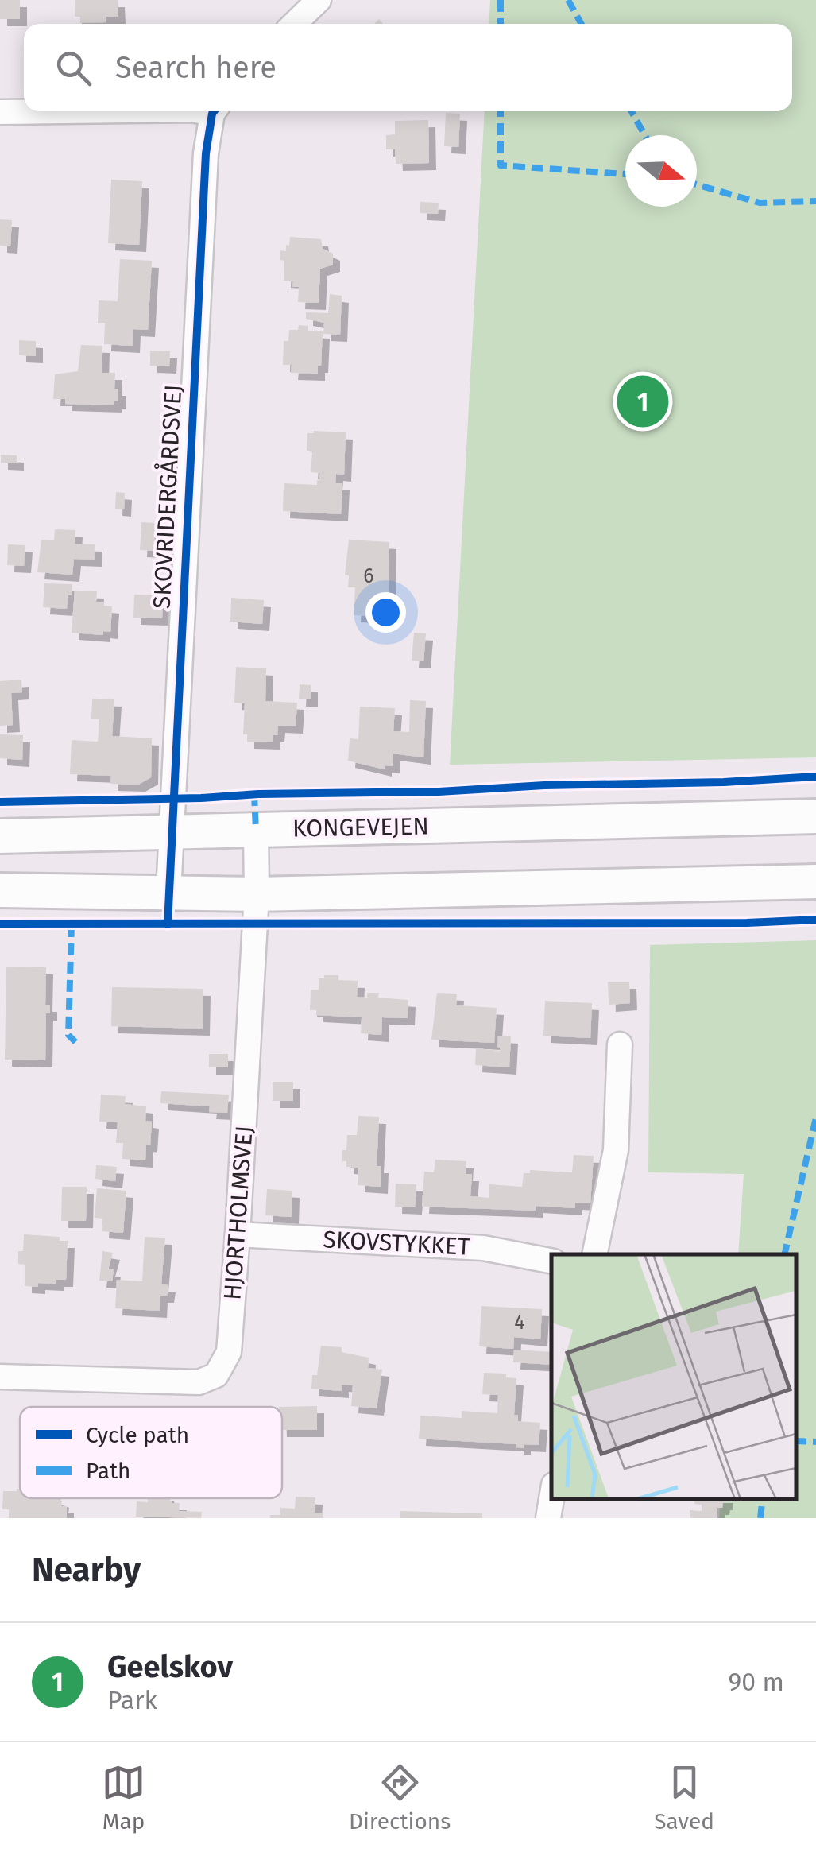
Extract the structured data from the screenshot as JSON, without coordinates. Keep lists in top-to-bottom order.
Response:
{
  "streets": {
    "main road": ["KONGEVEJEN"],
    "street": ["SKOVRIDERGÅRDSVEJ", "HJORTHOLMSVEJ", "SKOVSTYKKET"]
  },
  "crossings": [
    ["SKOVRIDERGÅRDSVEJ", "KONGEVEJEN"],
    ["KONGEVEJEN", "HJORTHOLMSVEJ"],
    ["HJORTHOLMSVEJ", "SKOVSTYKKET"]
  ],
  "house_numbers": ["6", "4"],
  "legend": ["Cycle path", "Path"],
  "north": "right",
  "page": {
    "search": "Search here",
    "pins": "1",
    "heading": "Nearby",
    "list": [
      {
        "mark": "1",
        "name": "Geelskov",
        "note": "Park",
        "value": "90 m"
      }
    ],
    "nav": ["Map", "Directions", "Saved"]
  }
}
